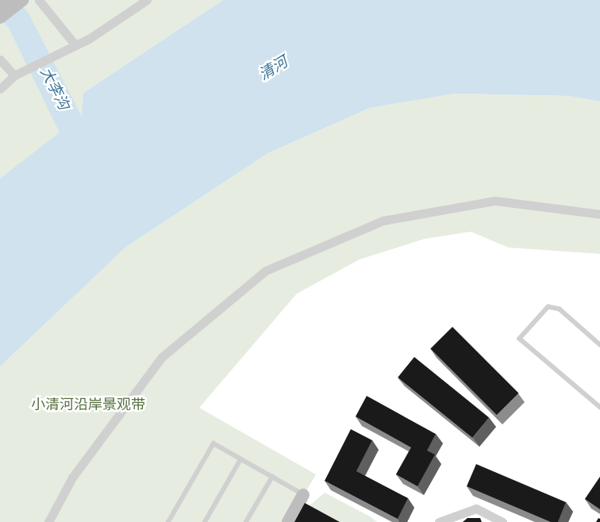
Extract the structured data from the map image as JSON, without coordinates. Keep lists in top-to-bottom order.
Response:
{
  "water": ["清河", "大李沟"],
  "parks": ["小清河沿岸景观带"]
}
